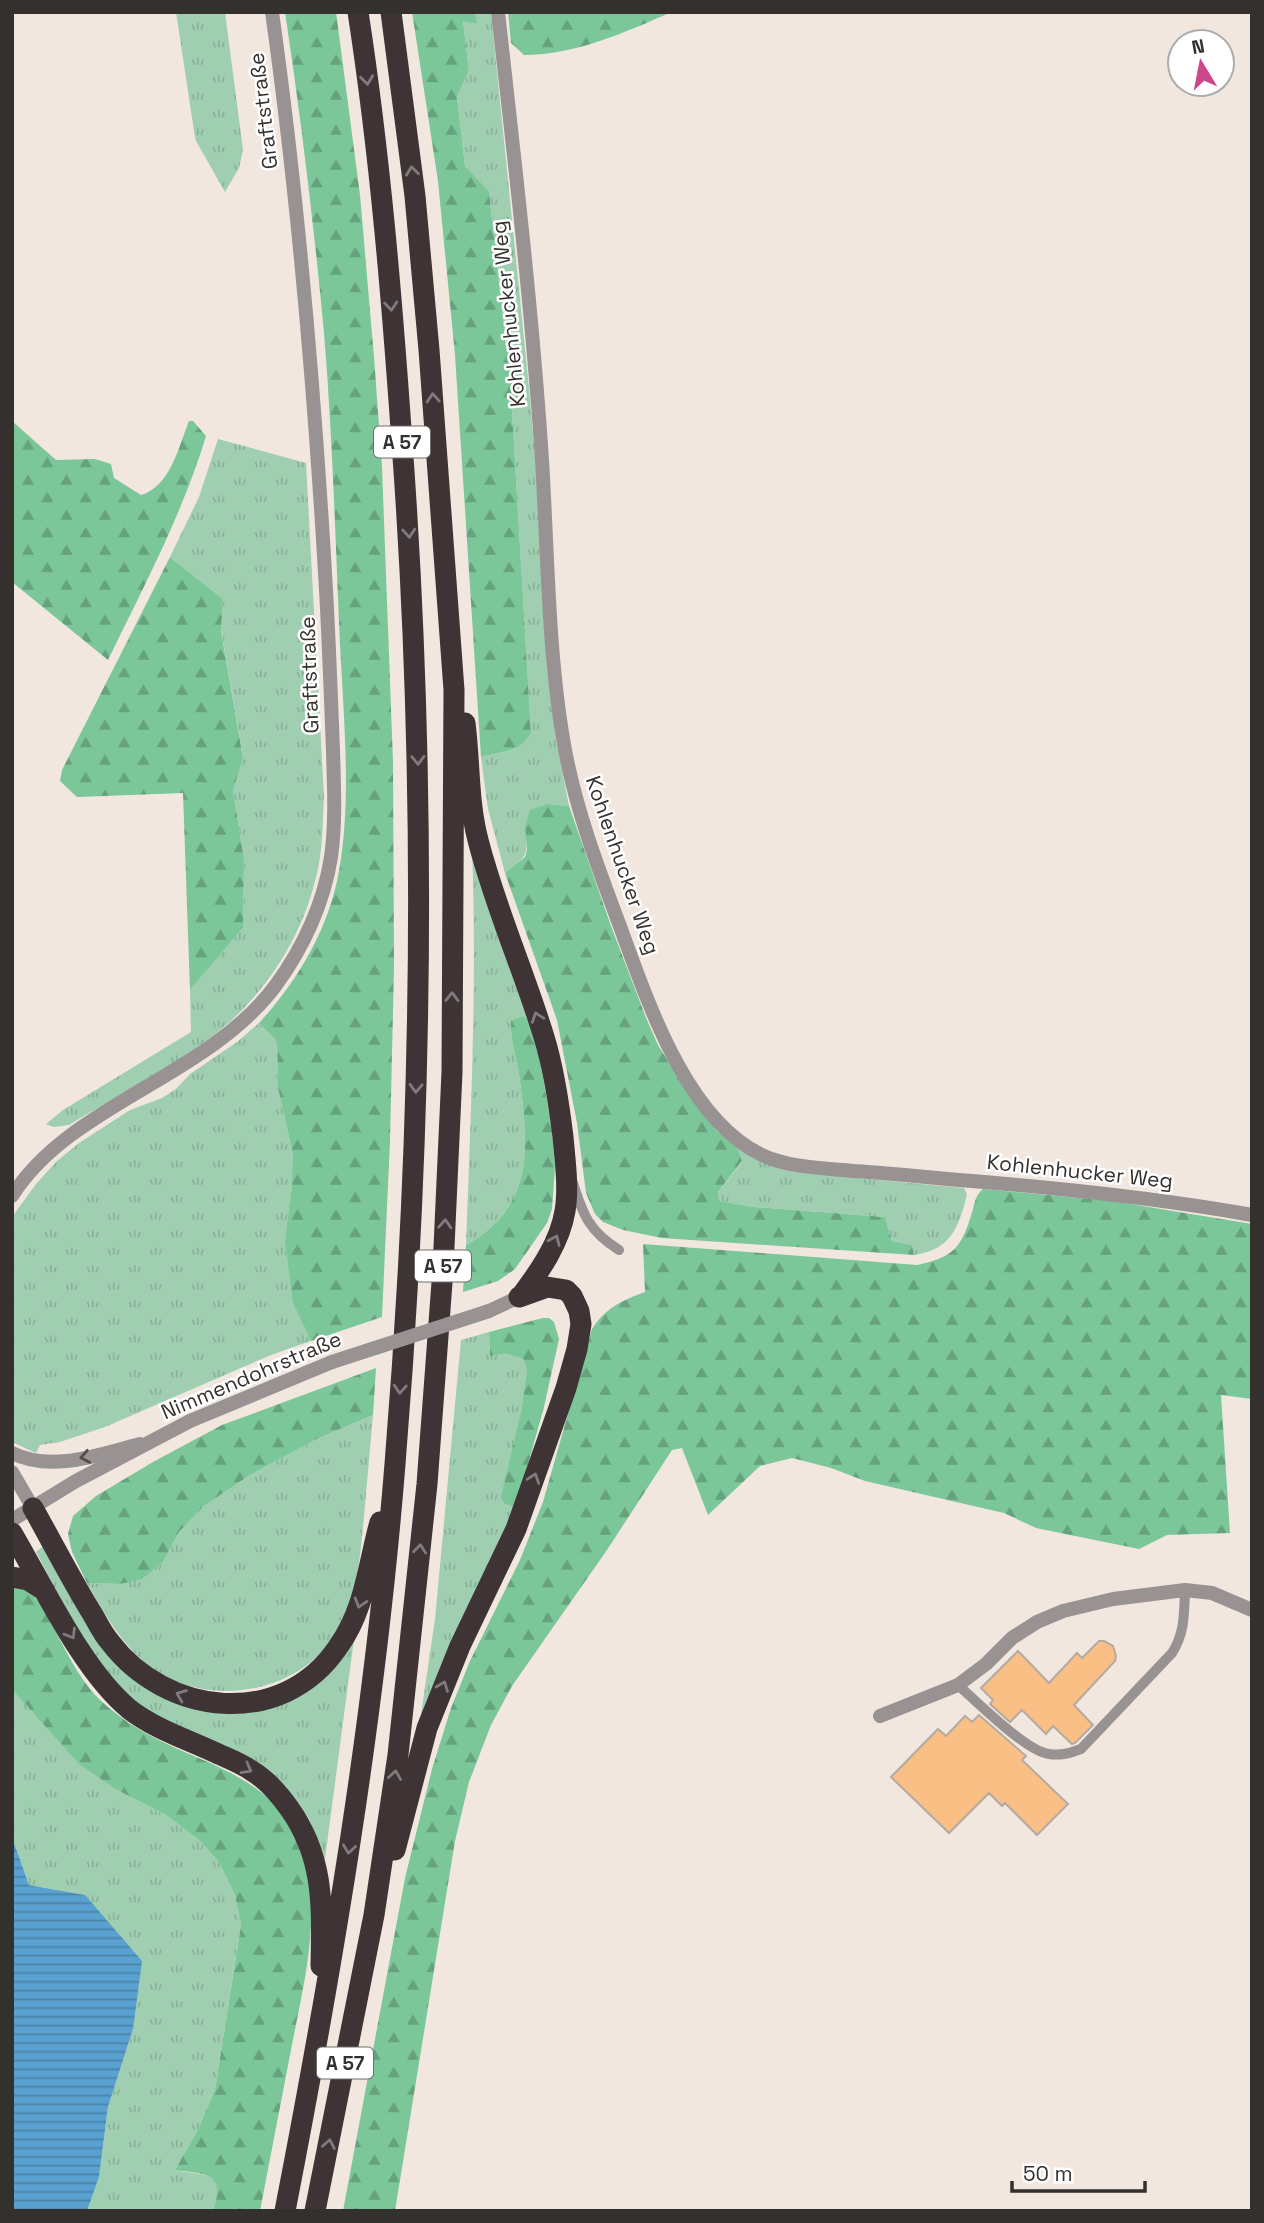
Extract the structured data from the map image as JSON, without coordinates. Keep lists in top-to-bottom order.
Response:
{
  "streets": {
    "highway": ["A 57"],
    "street": ["Graftstraße", "Kohlenhucker Weg", "Nimmendohrstraße"]
  },
  "scale_bar": "50 m",
  "north": "top"
}
